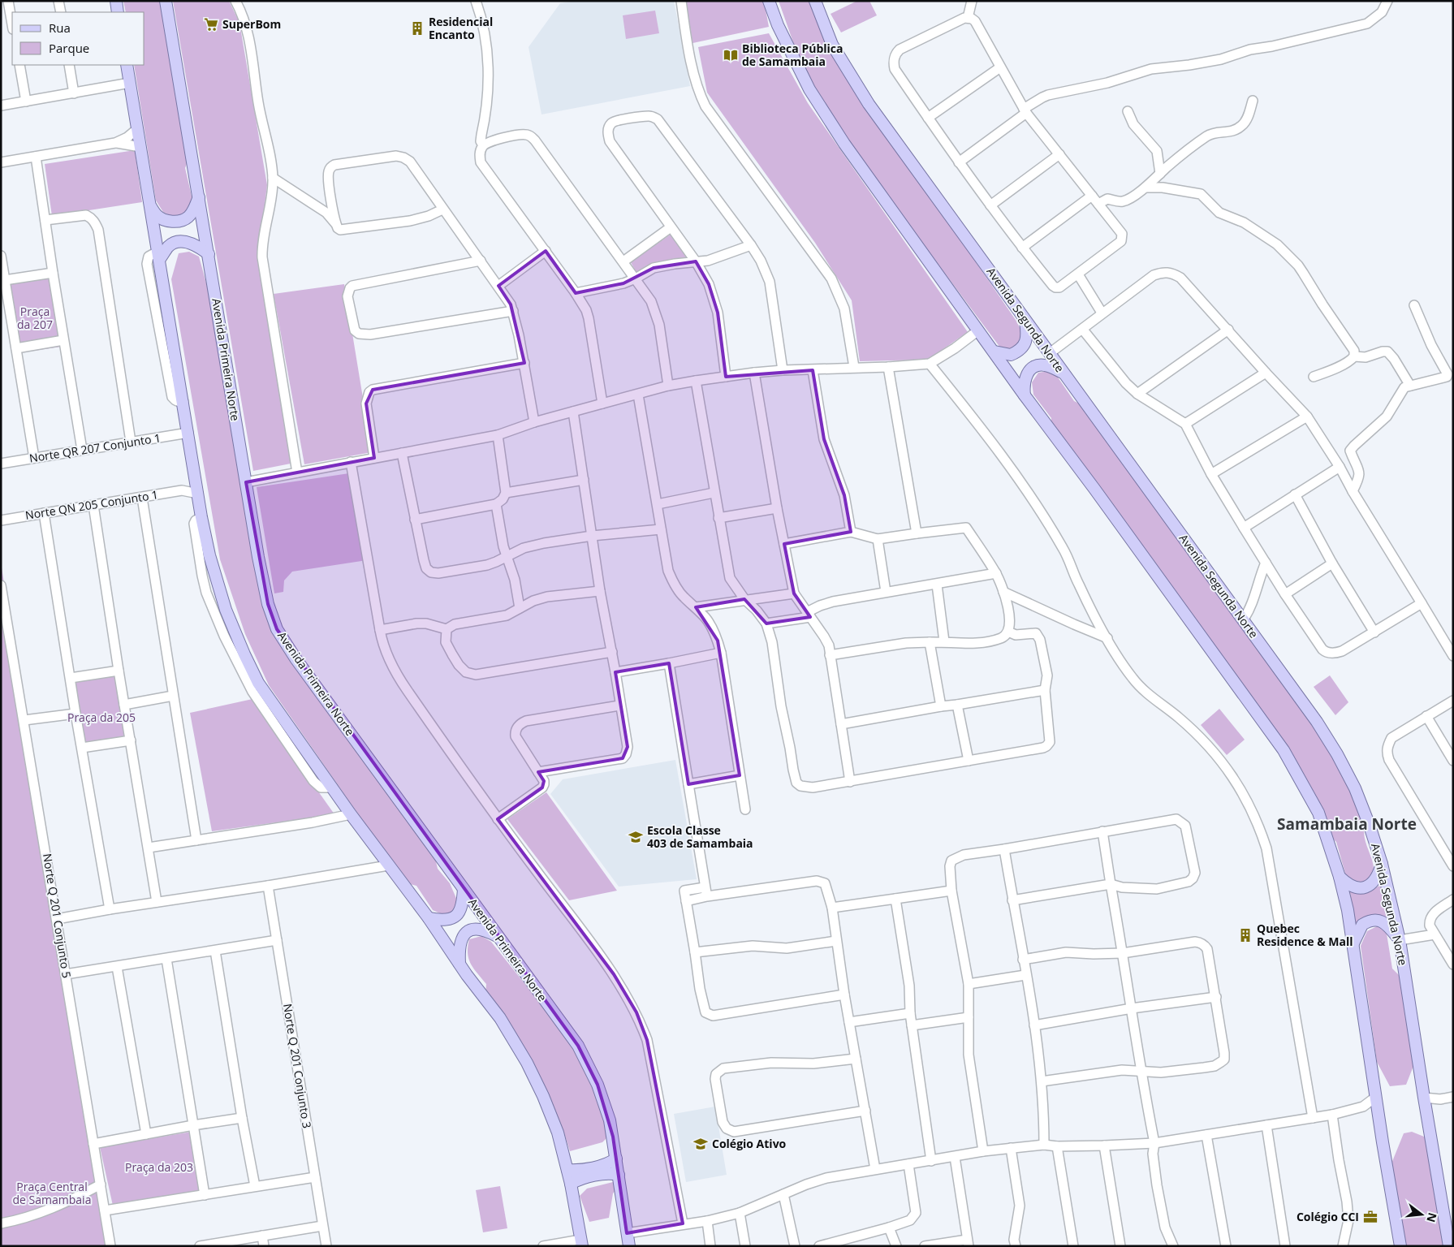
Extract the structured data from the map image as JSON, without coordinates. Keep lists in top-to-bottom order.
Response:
{
  "streets": {
    "main road": ["Avenida Segunda Norte", "Avenida Primeira Norte"],
    "street": [
      "Norte QR 207 Conjunto 1",
      "Norte QN 205 Conjunto 1",
      "Norte Q 201 Conjunto 5",
      "Norte Q 201 Conjunto 3"
    ]
  },
  "districts": ["Samambaia Norte"],
  "parks": [
    "Praça da 207",
    "Praça da 205",
    "Praça da 203",
    "Praça Central de Samambaia"
  ],
  "places": {
    "supermarket": ["SuperBom"],
    "building": ["Residencial Encanto", "Quebec Residence & Mall"],
    "library": ["Biblioteca Pública de Samambaia"],
    "school or university": ["Escola Classe 403 de Samambaia", "Colégio Ativo"],
    "office": ["Colégio CCI"]
  },
  "legend": ["Rua", "Parque"],
  "north": "right"
}
